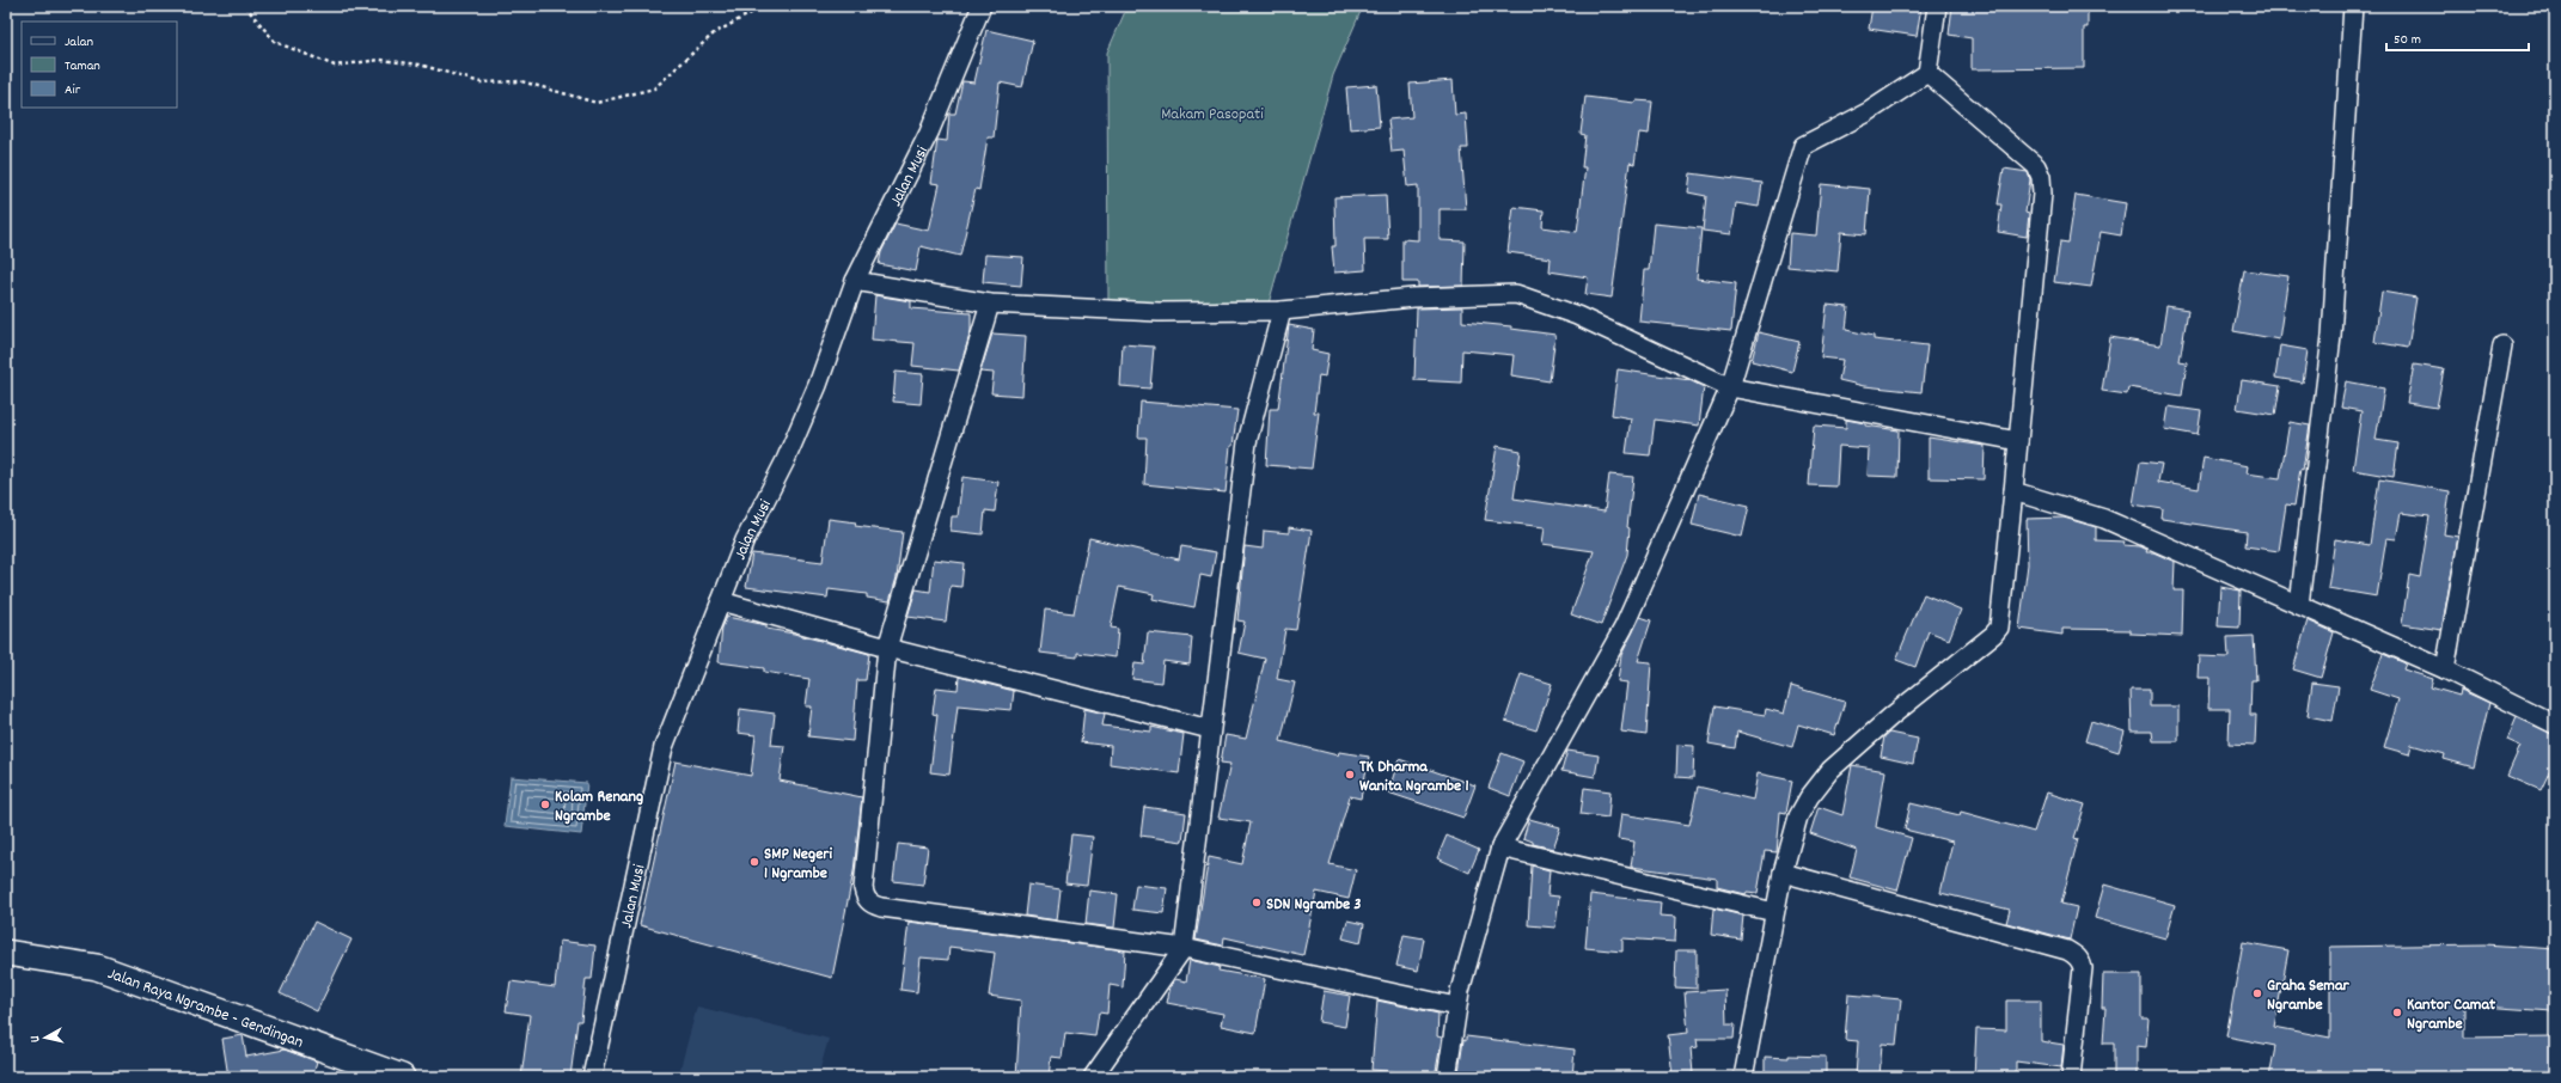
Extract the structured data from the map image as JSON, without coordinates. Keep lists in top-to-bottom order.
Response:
{
  "streets": {
    "main road": ["Jalan Raya Ngrambe - Gendingan"],
    "street": ["Jalan Musi"]
  },
  "parks": ["Makam Pasopati"],
  "places": [
    "TK Dharma Wanita Ngrambe 1",
    "Kolam Renang Ngrambe",
    "SMP Negeri 1 Ngrambe",
    "SDN Ngrambe 3",
    "Graha Semar Ngrambe",
    "Kantor Camat Ngrambe"
  ],
  "legend": ["Jalan", "Taman", "Air"],
  "scale_bar": "50 m",
  "north": "left"
}
